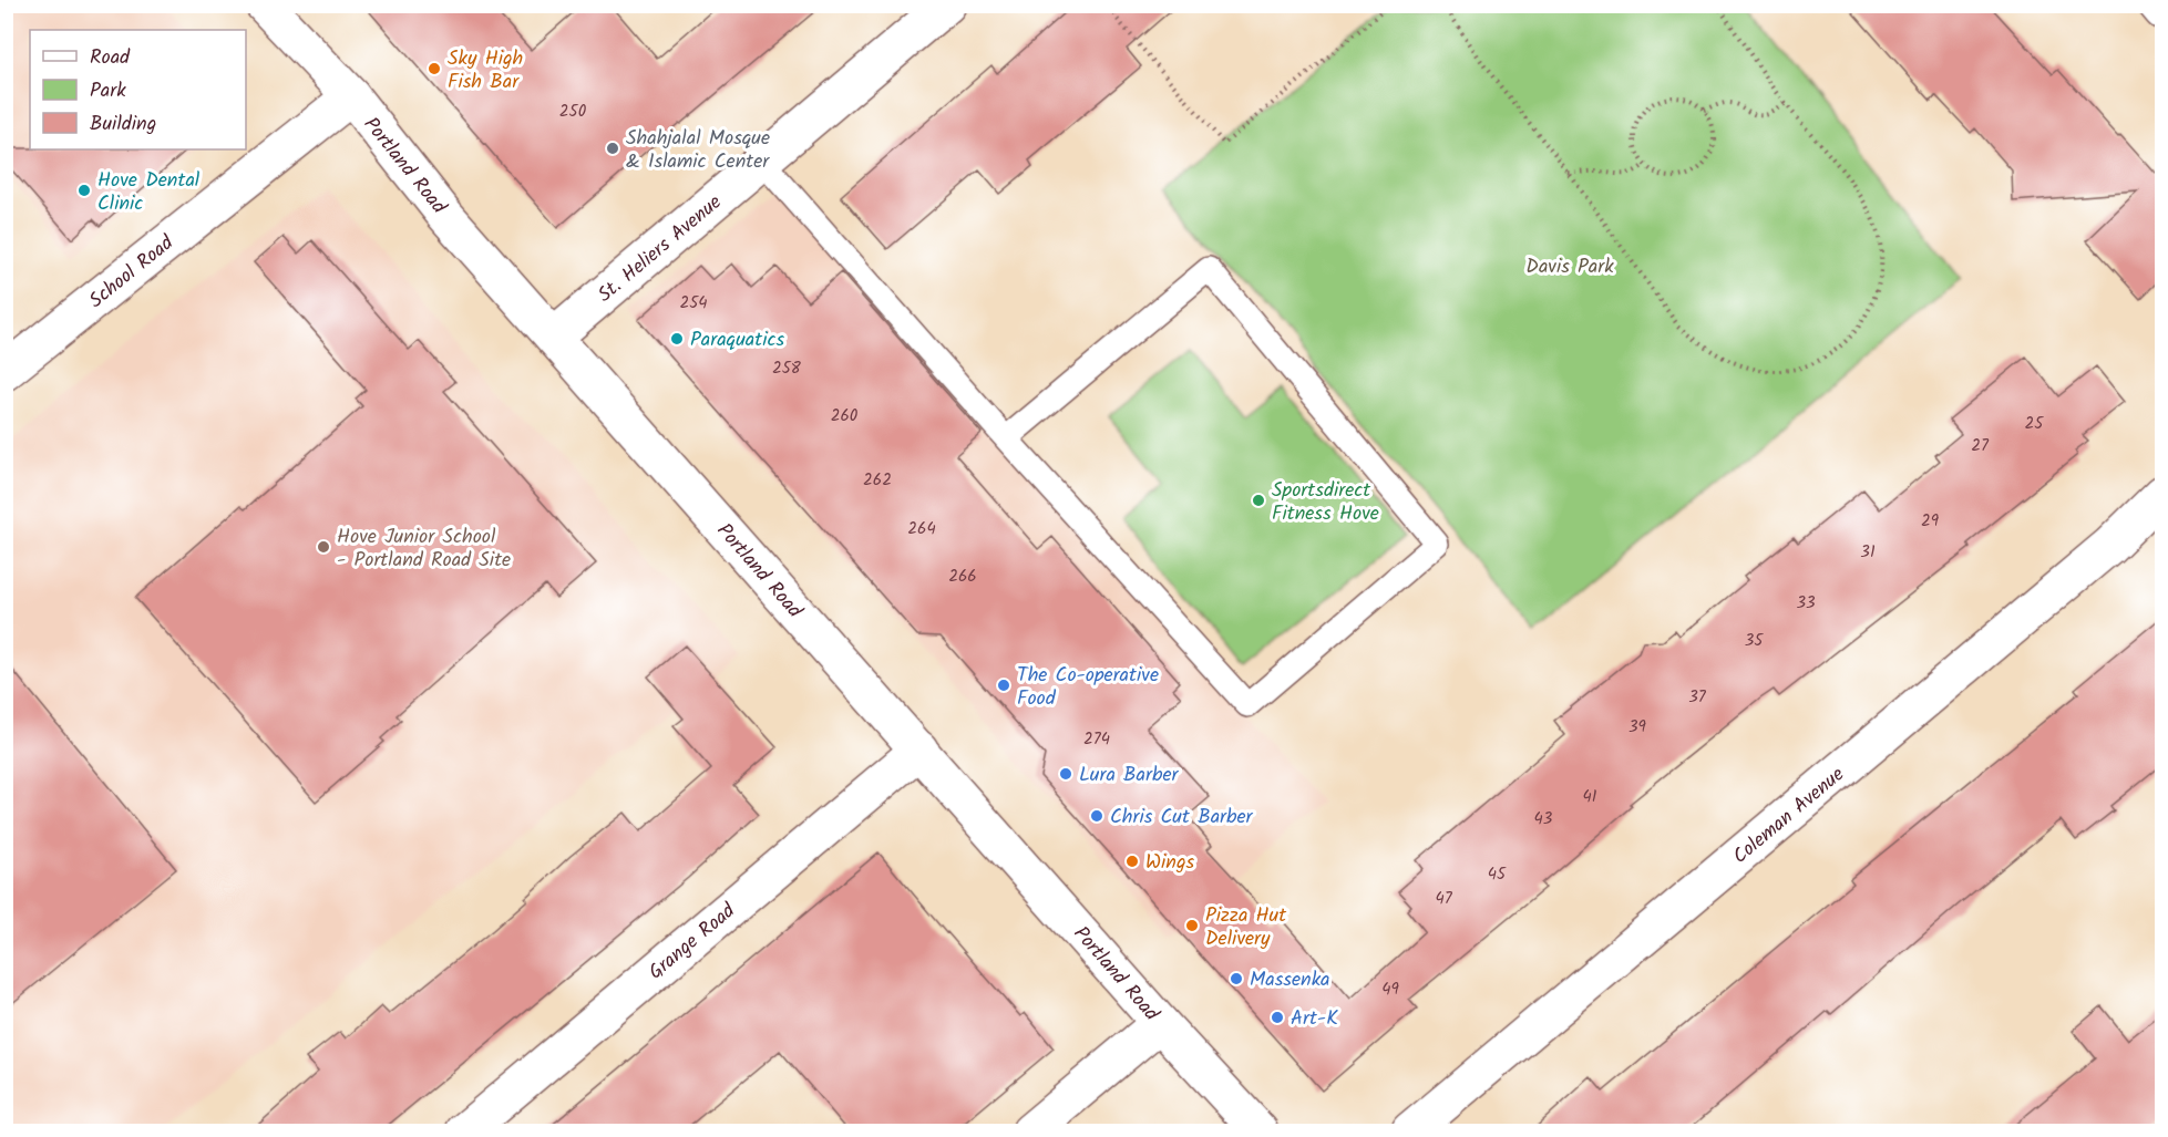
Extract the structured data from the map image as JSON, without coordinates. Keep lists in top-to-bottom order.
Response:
{
  "streets": {
    "street": [
      "Portland Road",
      "St. Heliers Avenue",
      "School Road",
      "Coleman Avenue",
      "Grange Road"
    ]
  },
  "crossings": [
    ["Portland Road", "St. Heliers Avenue"],
    ["Portland Road", "School Road"],
    ["Portland Road", "Grange Road"]
  ],
  "parks": ["Davis Park"],
  "places": [
    "Sky High Fish Bar",
    "Shahjalal Mosque & Islamic Center",
    "Hove Dental Clinic",
    "Paraquatics",
    "Sportsdirect Fitness Hove",
    "Hove Junior School - Portland Road Site",
    "The Co-operative Food",
    "Lura Barber",
    "Chris Cut Barber",
    "Wings",
    "Pizza Hut Delivery",
    "Massenka",
    "Art-K"
  ],
  "house_numbers": [
    "250",
    "254",
    "258",
    "260",
    "25",
    "27",
    "262",
    "29",
    "264",
    "31",
    "266",
    "33",
    "35",
    "37",
    "39",
    "274",
    "41",
    "43",
    "45",
    "47",
    "49"
  ],
  "legend": ["Road", "Park", "Building"]
}
